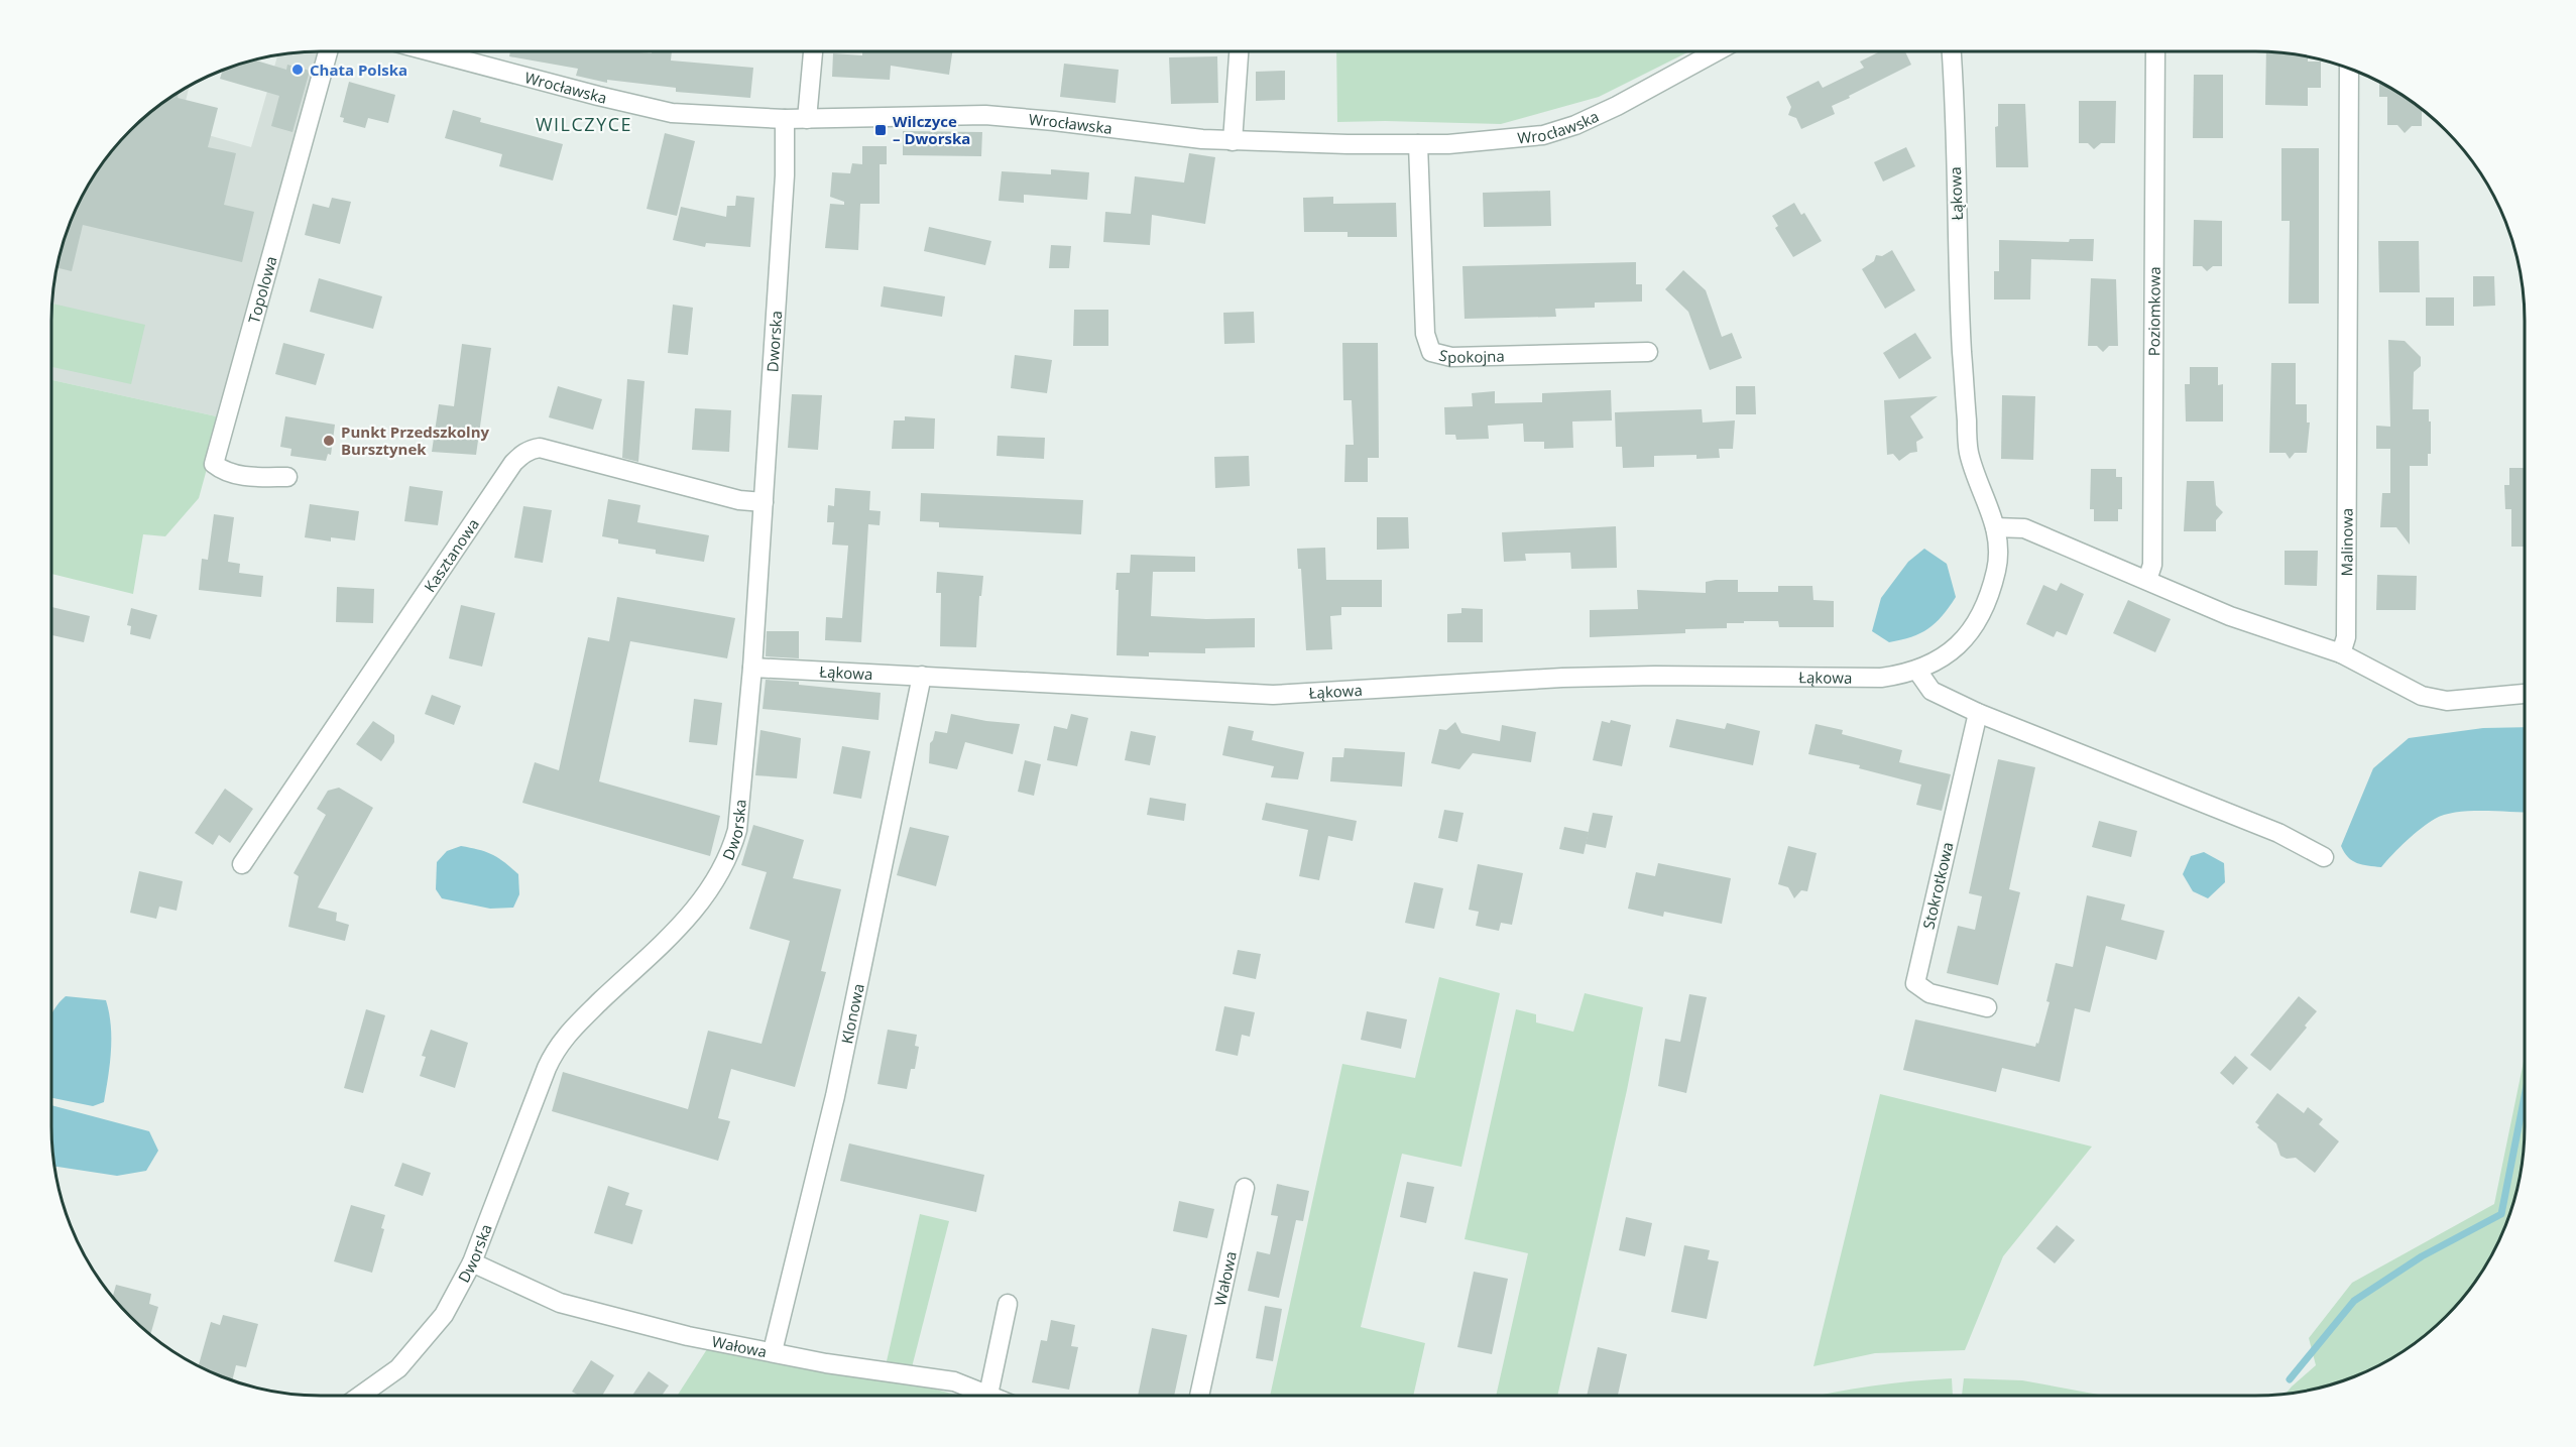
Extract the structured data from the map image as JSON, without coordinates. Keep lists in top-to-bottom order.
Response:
{
  "streets": {
    "street": [
      "Wrocławska",
      "Łąkowa",
      "Topolowa",
      "Poziomkowa",
      "Dworska",
      "Spokojna",
      "Malinowa",
      "Kasztanowa",
      "Stokrotkowa",
      "Klonowa",
      "Wałowa"
    ]
  },
  "crossings": [
    ["Wrocławska", "Dworska"],
    ["Wrocławska", "Spokojna"],
    ["Łąkowa", "Dworska"],
    ["Łąkowa", "Klonowa"],
    ["Dworska", "Kasztanowa"],
    ["Dworska", "Wałowa"],
    ["Klonowa", "Wałowa"]
  ],
  "districts": ["WILCZYCE"],
  "places": {
    "other": ["Chata Polska", "Punkt Przedszkolny Bursztynek"],
    "transit": ["Wilczyce – Dworska"]
  }
}
